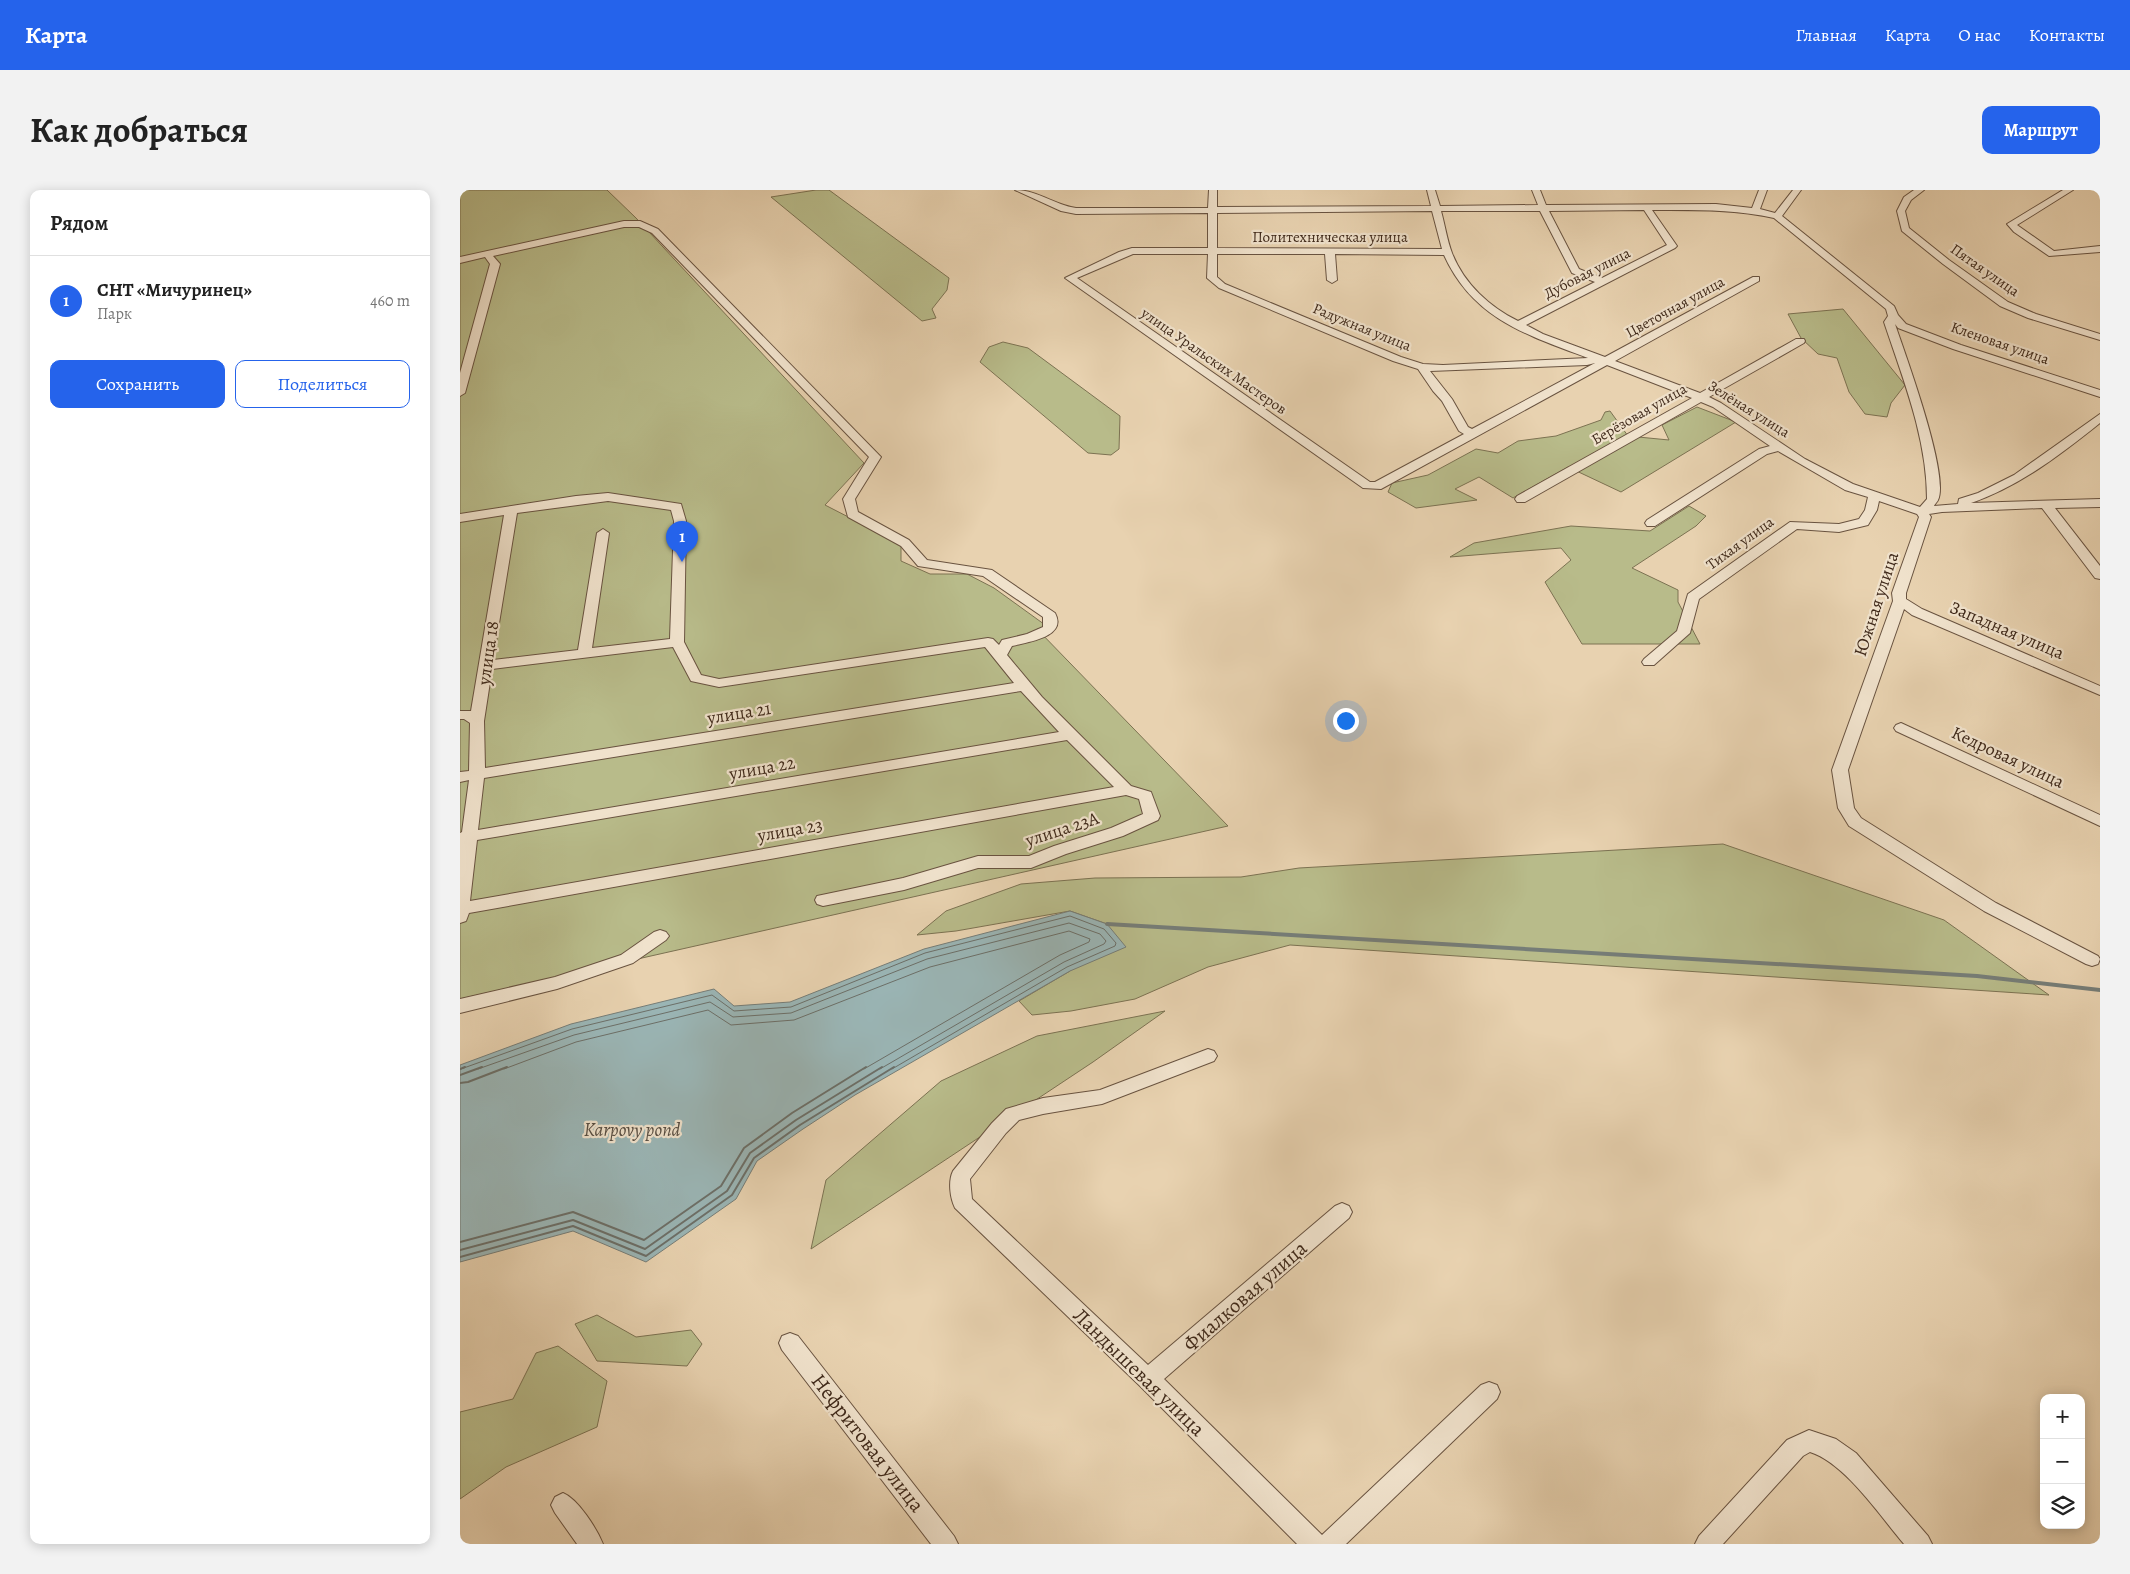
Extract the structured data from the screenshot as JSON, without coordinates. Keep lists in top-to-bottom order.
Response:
{
  "streets": {
    "street": [
      "Политехническая улица",
      "Пятая улица",
      "Дубовая улица",
      "Цветочная улица",
      "Радужная улица",
      "Кленовая улица",
      "улица Уральских Мастеров",
      "Зелёная улица",
      "Берёзовая улица",
      "Тихая улица",
      "Южная улица",
      "Западная улица",
      "улица 18",
      "улица 21",
      "Кедровая улица",
      "улица 22",
      "улица 23А",
      "улица 23",
      "Фиалковая улица",
      "Ландышевая улица",
      "Нефритовая улица"
    ]
  },
  "crossings": [
    ["Политехническая улица", "Радужная улица"],
    ["Политехническая улица", "улица Уральских Мастеров"],
    ["Политехническая улица", "Зелёная улица"],
    ["Дубовая улица", "Зелёная улица"],
    ["Цветочная улица", "Радужная улица"],
    ["Цветочная улица", "улица Уральских Мастеров"],
    ["Цветочная улица", "Зелёная улица"],
    ["Радужная улица", "улица Уральских Мастеров"],
    ["Радужная улица", "Зелёная улица"],
    ["Кленовая улица", "Южная улица"],
    ["Зелёная улица", "Берёзовая улица"],
    ["Зелёная улица", "Тихая улица"],
    ["Зелёная улица", "Южная улица"],
    ["Южная улица", "Западная улица"],
    ["улица 18", "улица 21"],
    ["улица 18", "улица 22"],
    ["улица 18", "улица 23"],
    ["улица 23А", "улица 23"],
    ["Фиалковая улица", "Ландышевая улица"]
  ],
  "water": ["Karpovy pond"],
  "page": {
    "header": "Карта",
    "nav": [
      "Главная",
      "Карта",
      "О нас",
      "Контакты"
    ],
    "title": "Как добраться",
    "buttons": [
      "Маршрут",
      ["Сохранить", "Поделиться"]
    ],
    "heading": "Рядом",
    "list": [
      {
        "mark": "1",
        "name": "СНТ «Мичуринец»",
        "note": "Парк",
        "value": "460 m"
      }
    ],
    "pins": "1",
    "map_buttons": ["+", "−"]
  }
}
